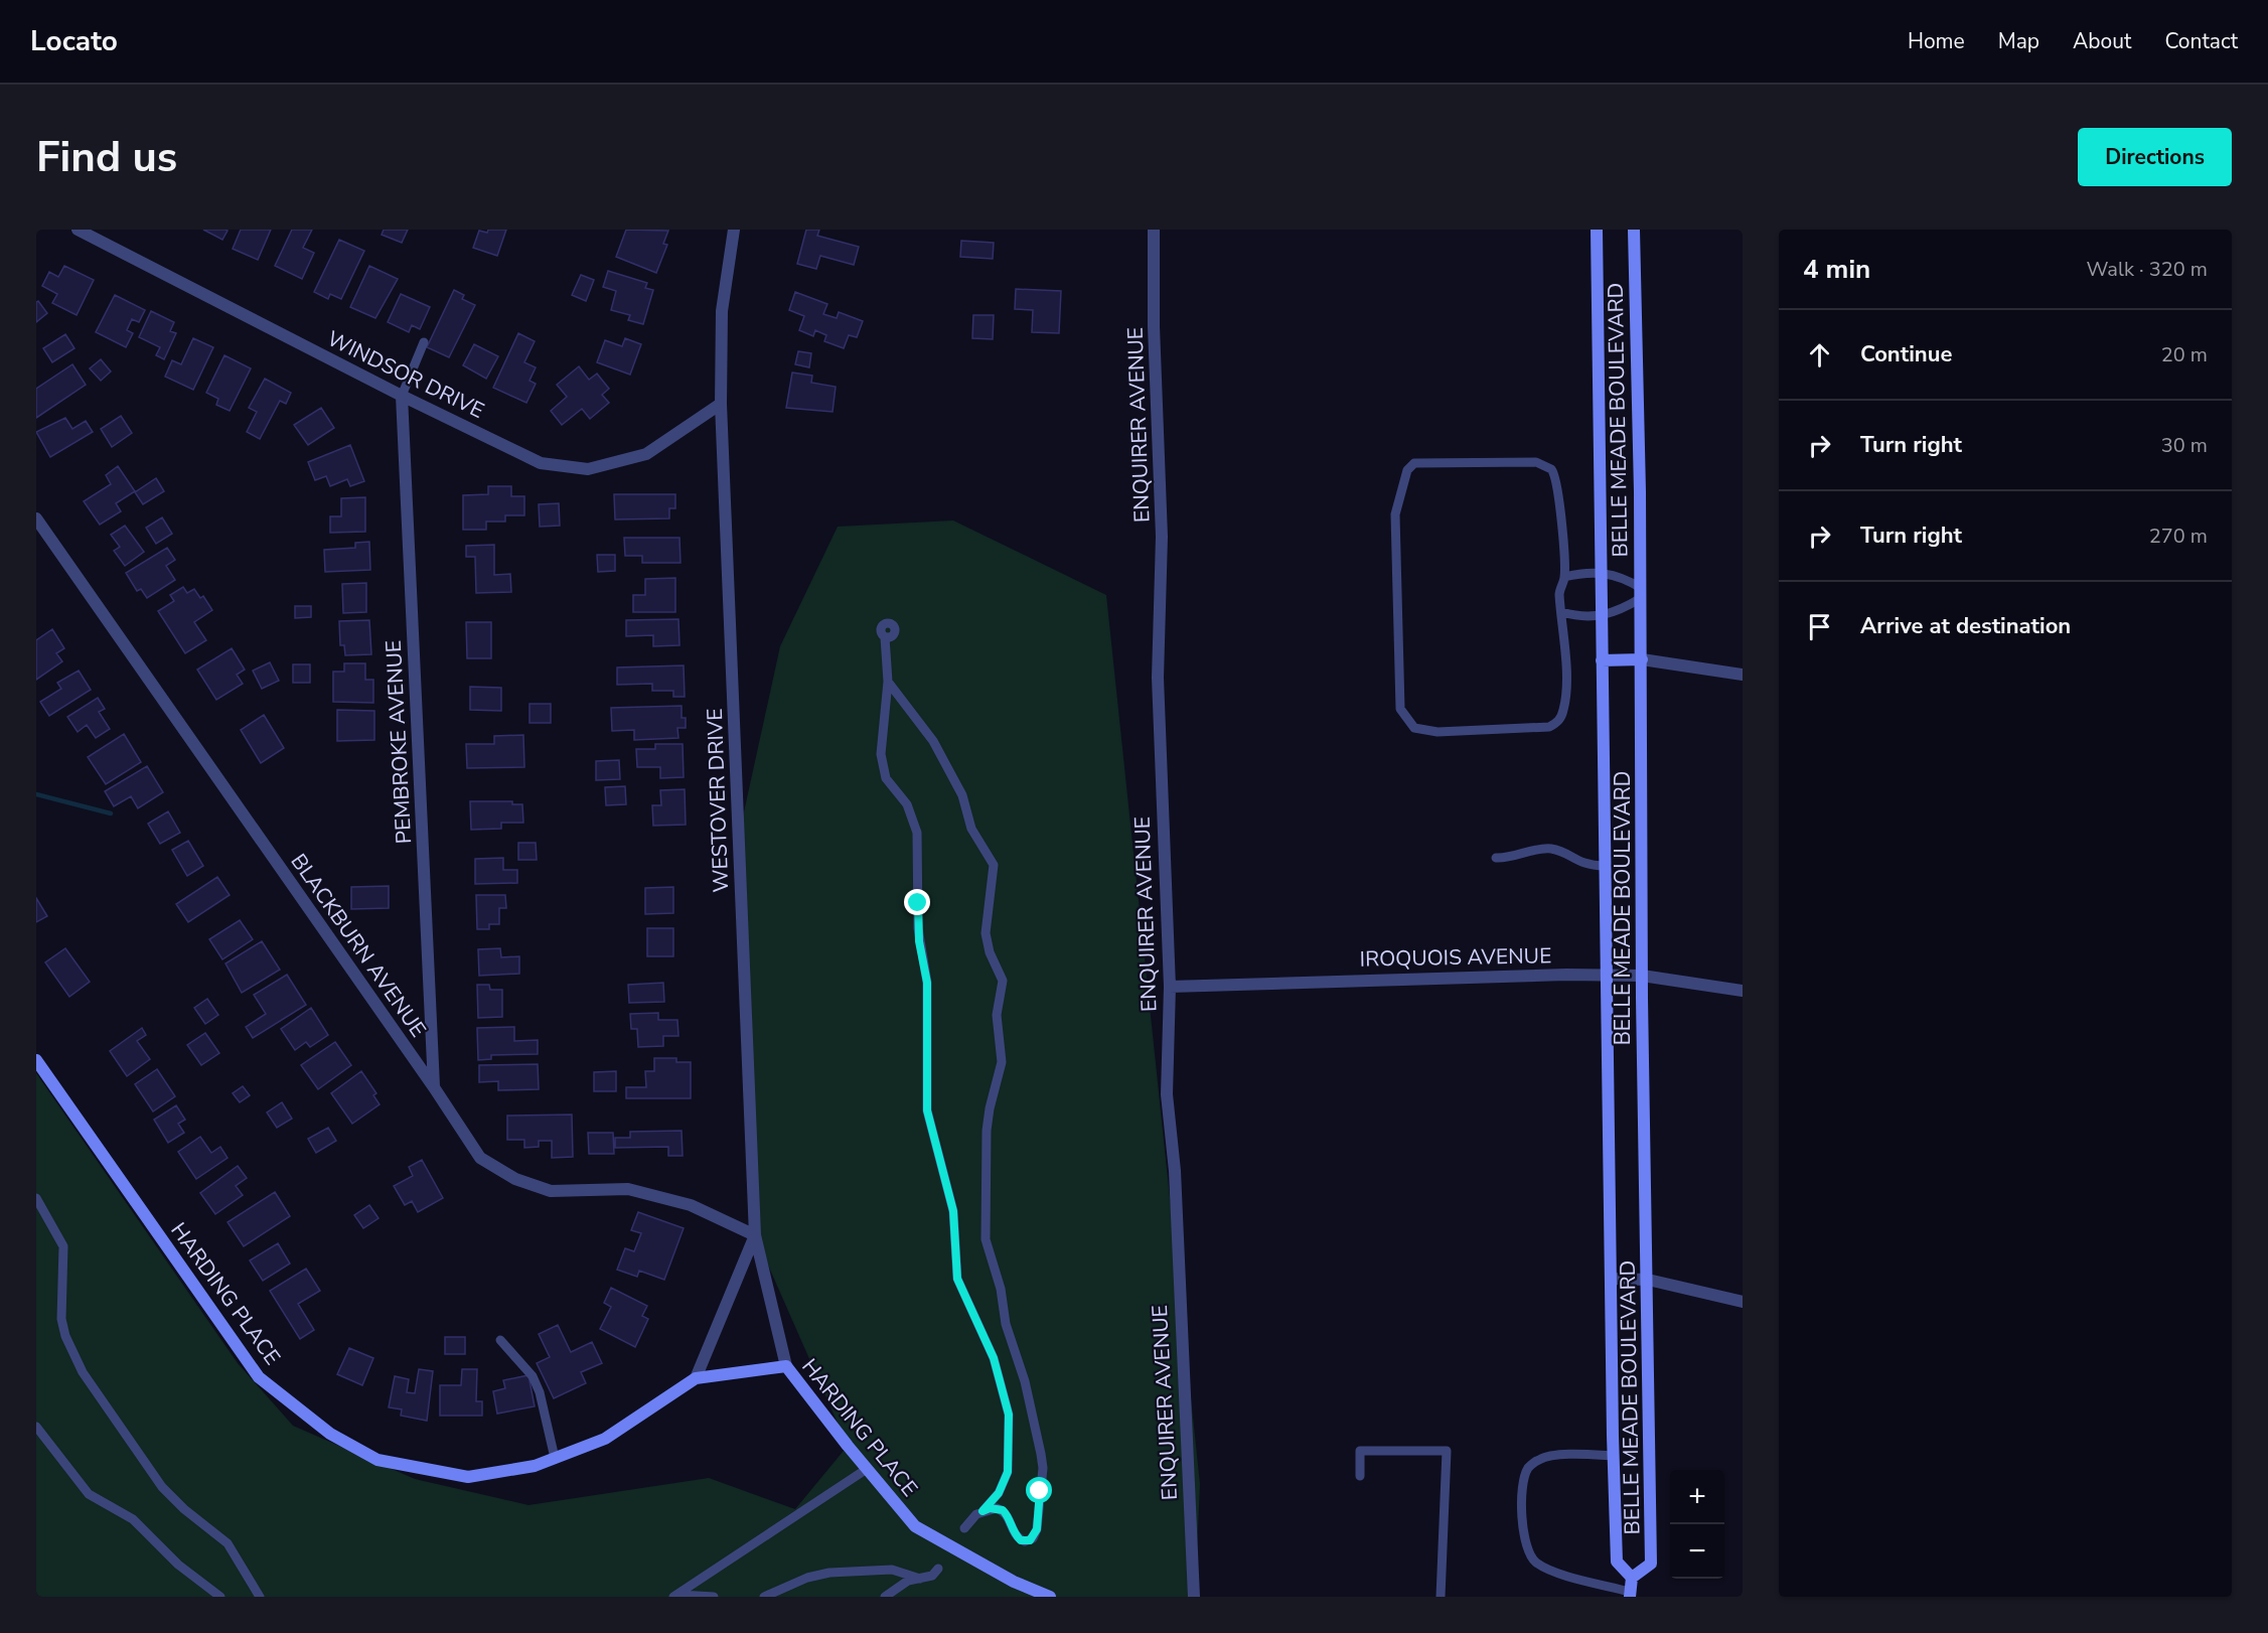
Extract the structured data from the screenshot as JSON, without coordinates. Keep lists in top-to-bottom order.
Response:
{
  "streets": {
    "main road": ["BELLE MEADE BOULEVARD", "HARDING PLACE"],
    "street": [
      "WINDSOR DRIVE",
      "ENQUIRER AVENUE",
      "PEMBROKE AVENUE",
      "WESTOVER DRIVE",
      "BLACKBURN AVENUE",
      "IROQUOIS AVENUE"
    ]
  },
  "crossings": [
    ["WINDSOR DRIVE", "PEMBROKE AVENUE"],
    ["WINDSOR DRIVE", "WESTOVER DRIVE"],
    ["BELLE MEADE BOULEVARD", "IROQUOIS AVENUE"],
    ["ENQUIRER AVENUE", "IROQUOIS AVENUE"],
    ["PEMBROKE AVENUE", "BLACKBURN AVENUE"],
    ["WESTOVER DRIVE", "BLACKBURN AVENUE"],
    ["WESTOVER DRIVE", "HARDING PLACE"]
  ],
  "page": {
    "header": "Locato",
    "nav": [
      "Home",
      "Map",
      "About",
      "Contact"
    ],
    "buttons": "Directions",
    "title": "Find us",
    "heading": ["4 min", "Walk · 320 m"],
    "list": [
      ["Continue", "20 m"],
      ["Turn right", "30 m"],
      ["Turn right", "270 m"],
      "Arrive at destination"
    ],
    "map_buttons": ["+", "−"]
  }
}
